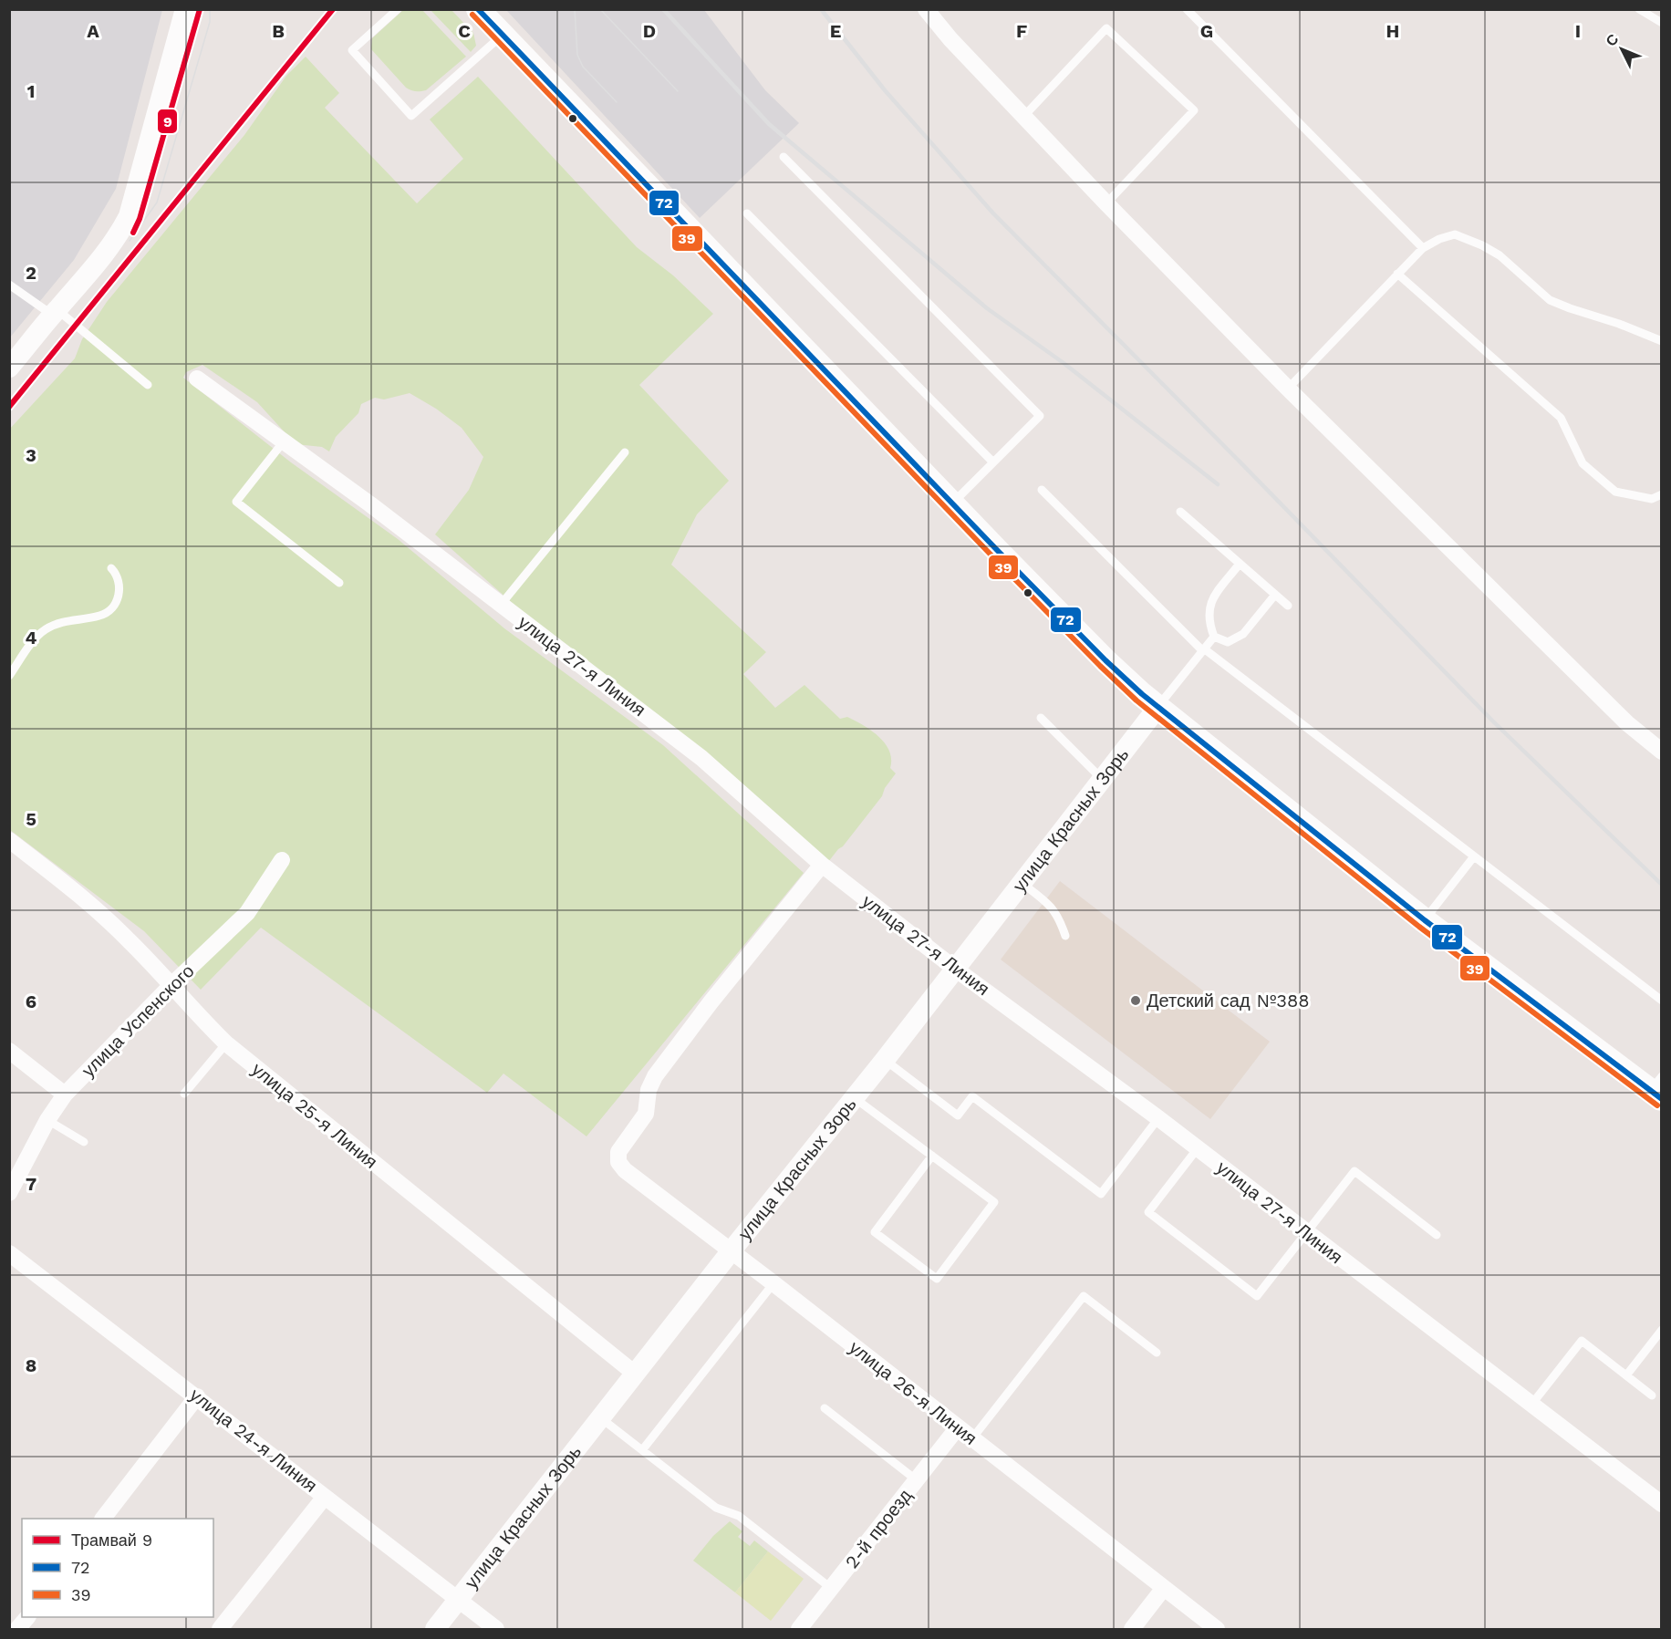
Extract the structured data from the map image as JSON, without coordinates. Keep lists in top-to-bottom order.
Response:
{
  "streets": {
    "street": [
      "улица 27-я Линия",
      "улица Красных Зорь",
      "улица Успенского",
      "улица 25-я Линия",
      "улица 26-я Линия",
      "улица 24-я Линия",
      "2-й проезд"
    ]
  },
  "crossings": [
    ["улица 27-я Линия", "улица Красных Зорь"],
    ["улица 27-я Линия", "улица 26-я Линия"],
    ["улица Красных Зорь", "улица 25-я Линия"],
    ["улица Красных Зорь", "улица 26-я Линия"],
    ["улица Красных Зорь", "улица 24-я Линия"],
    ["улица Успенского", "улица 25-я Линия"],
    ["улица 26-я Линия", "2-й проезд"]
  ],
  "places": ["Детский сад №388"],
  "lines": ["tram line 9", "transit line 72", "transit line 39"],
  "legend": ["Трамвай 9", "72", "39"],
  "north": "top left",
  "grid": {
    "columns": [
      "A",
      "B",
      "C",
      "D",
      "E",
      "F",
      "G",
      "H",
      "I"
    ],
    "rows": [
      "1",
      "2",
      "3",
      "4",
      "5",
      "6",
      "7",
      "8"
    ]
  }
}
